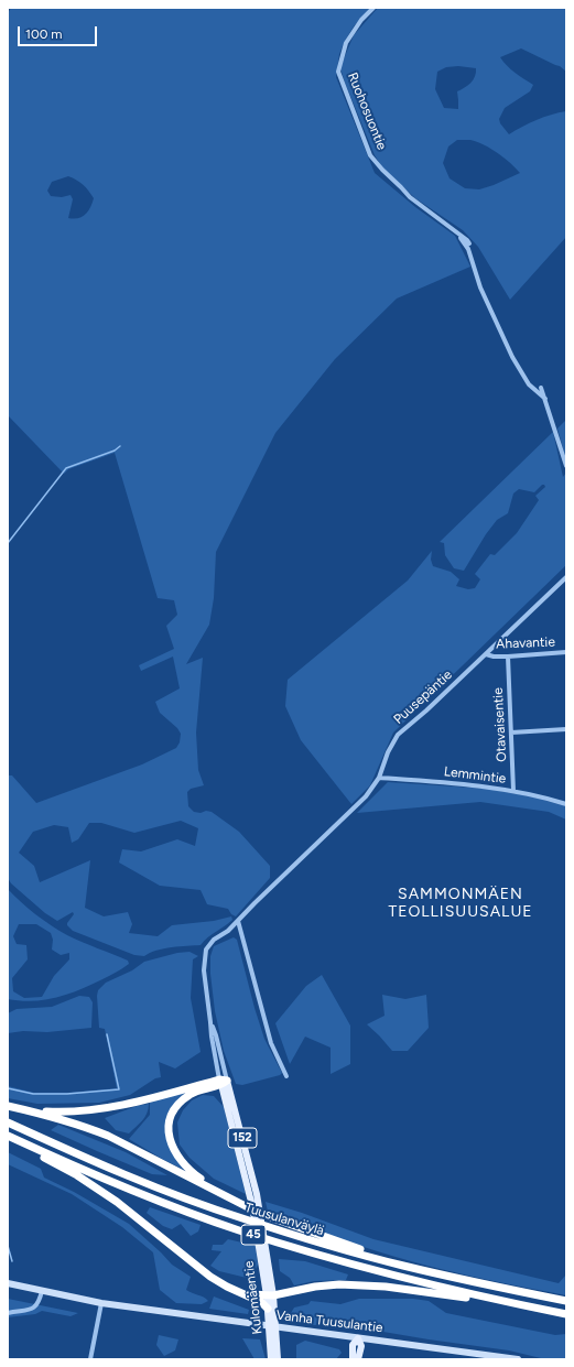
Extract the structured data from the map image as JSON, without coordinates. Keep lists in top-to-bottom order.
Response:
{
  "streets": {
    "highway": ["Tuusulanväylä", "45"],
    "main road": ["152", "Kulomäentie", "Vanha Tuusulantie"],
    "street": [
      "Ruohosuontie",
      "Ahavantie",
      "Puusepäntie",
      "Otavaisentie",
      "Lemmintie"
    ]
  },
  "crossings": [
    ["Ahavantie", "Puusepäntie"],
    ["Ahavantie", "Otavaisentie"],
    ["Puusepäntie", "Lemmintie"],
    ["Puusepäntie", "Kulomäentie"],
    ["Otavaisentie", "Lemmintie"]
  ],
  "districts": ["SAMMONMÄEN TEOLLISUUSALUE"],
  "scale_bar": "100 m"
}
